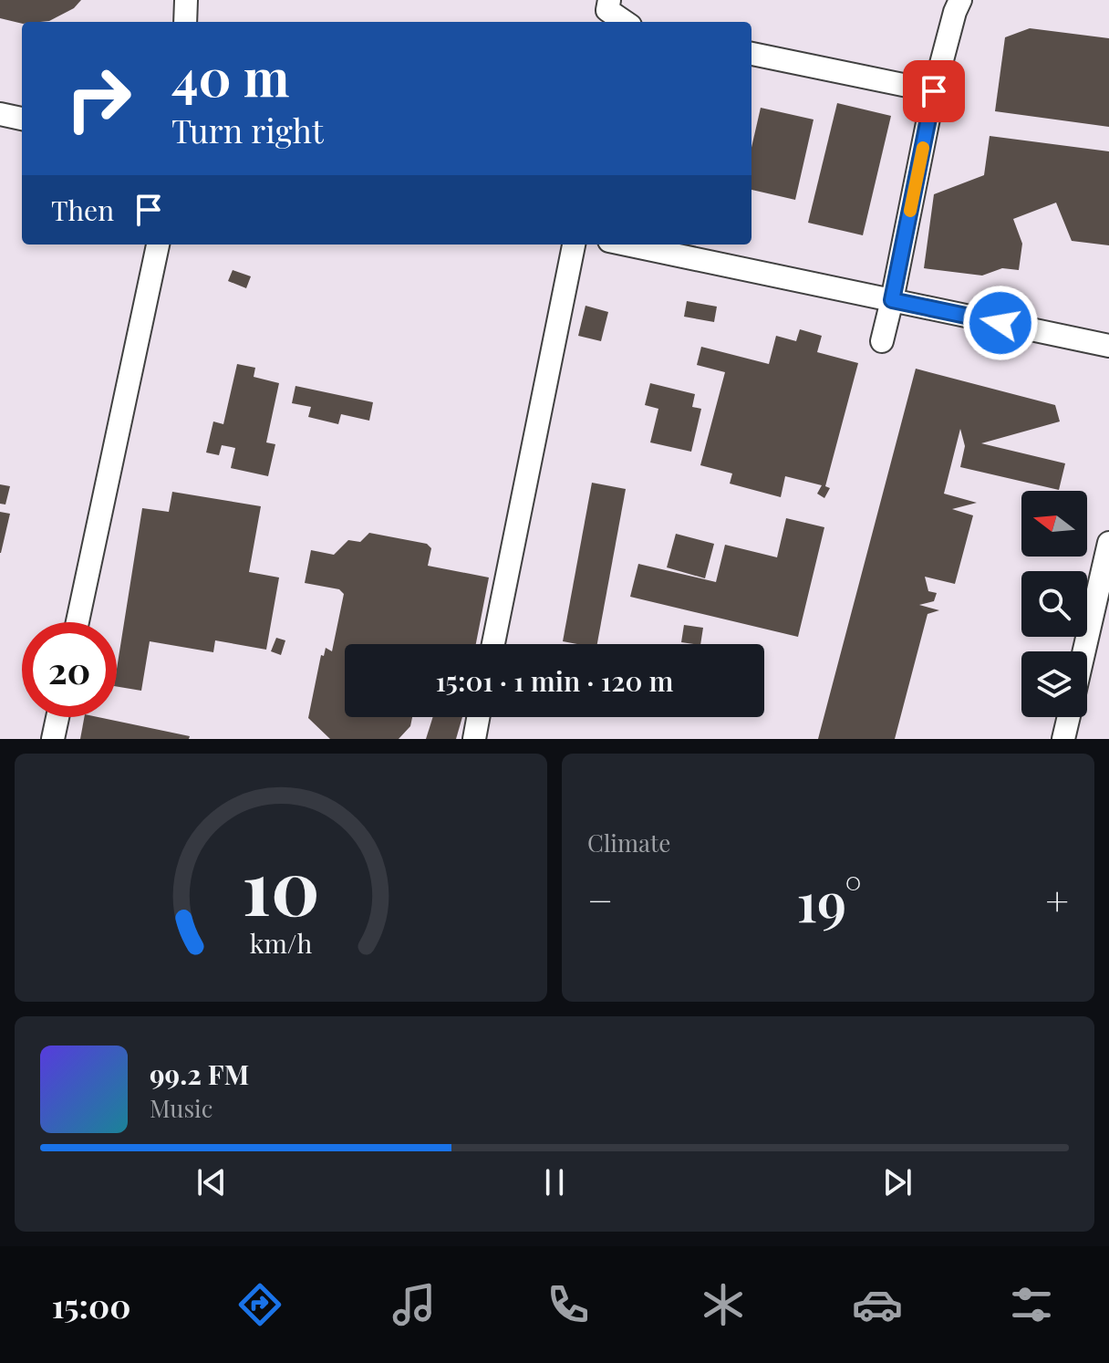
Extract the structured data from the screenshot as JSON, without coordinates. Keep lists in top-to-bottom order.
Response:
{
  "north": "left",
  "page": {
    "turn": ["40 m", "Turn right"],
    "then": "Then",
    "limit": "20",
    "trip": "15:01 · 1 min · 120 m",
    "tile": "Climate",
    "heat": ["−", "19°", "+"],
    "song": ["99.2 FM", "Music"],
    "tabs": "15:00",
    "gauge": ["10", "km/h"]
  }
}
